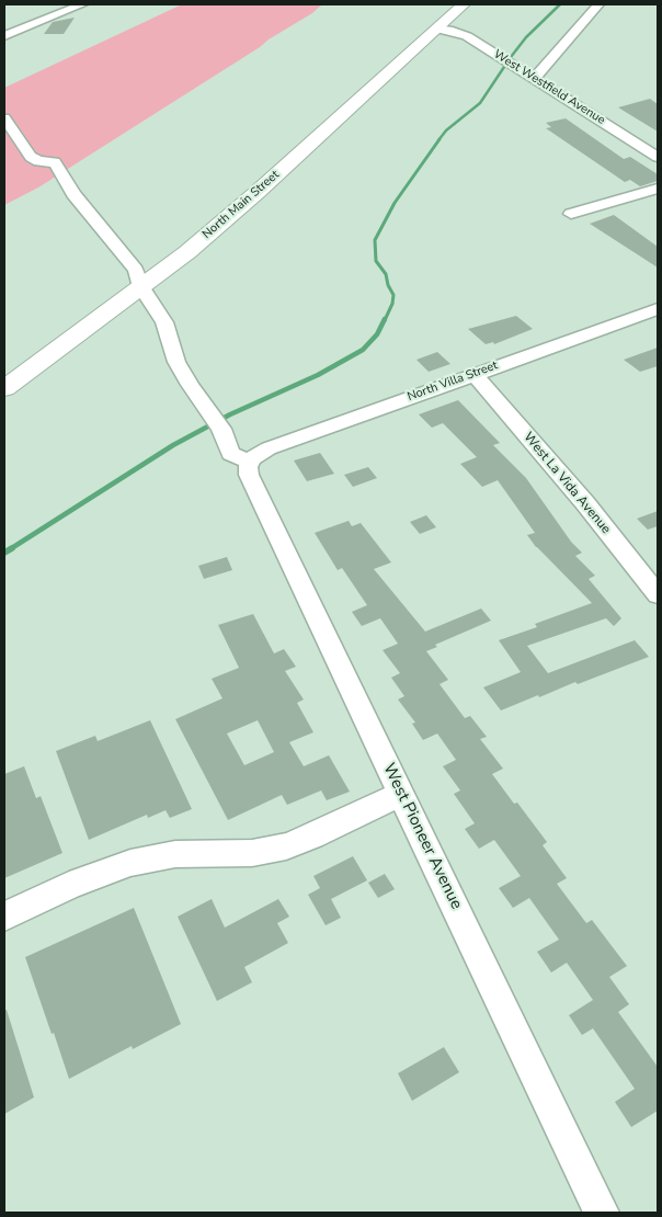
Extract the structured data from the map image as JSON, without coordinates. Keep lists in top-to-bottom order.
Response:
{
  "streets": {
    "main road": ["North Main Street"],
    "street": [
      "West Westfield Avenue",
      "North Villa Street",
      "West La Vida Avenue",
      "West Pioneer Avenue"
    ]
  },
  "crossings": [
    ["West Westfield Avenue", "North Main Street"],
    ["North Villa Street", "West La Vida Avenue"],
    ["North Villa Street", "West Pioneer Avenue"]
  ]
}
